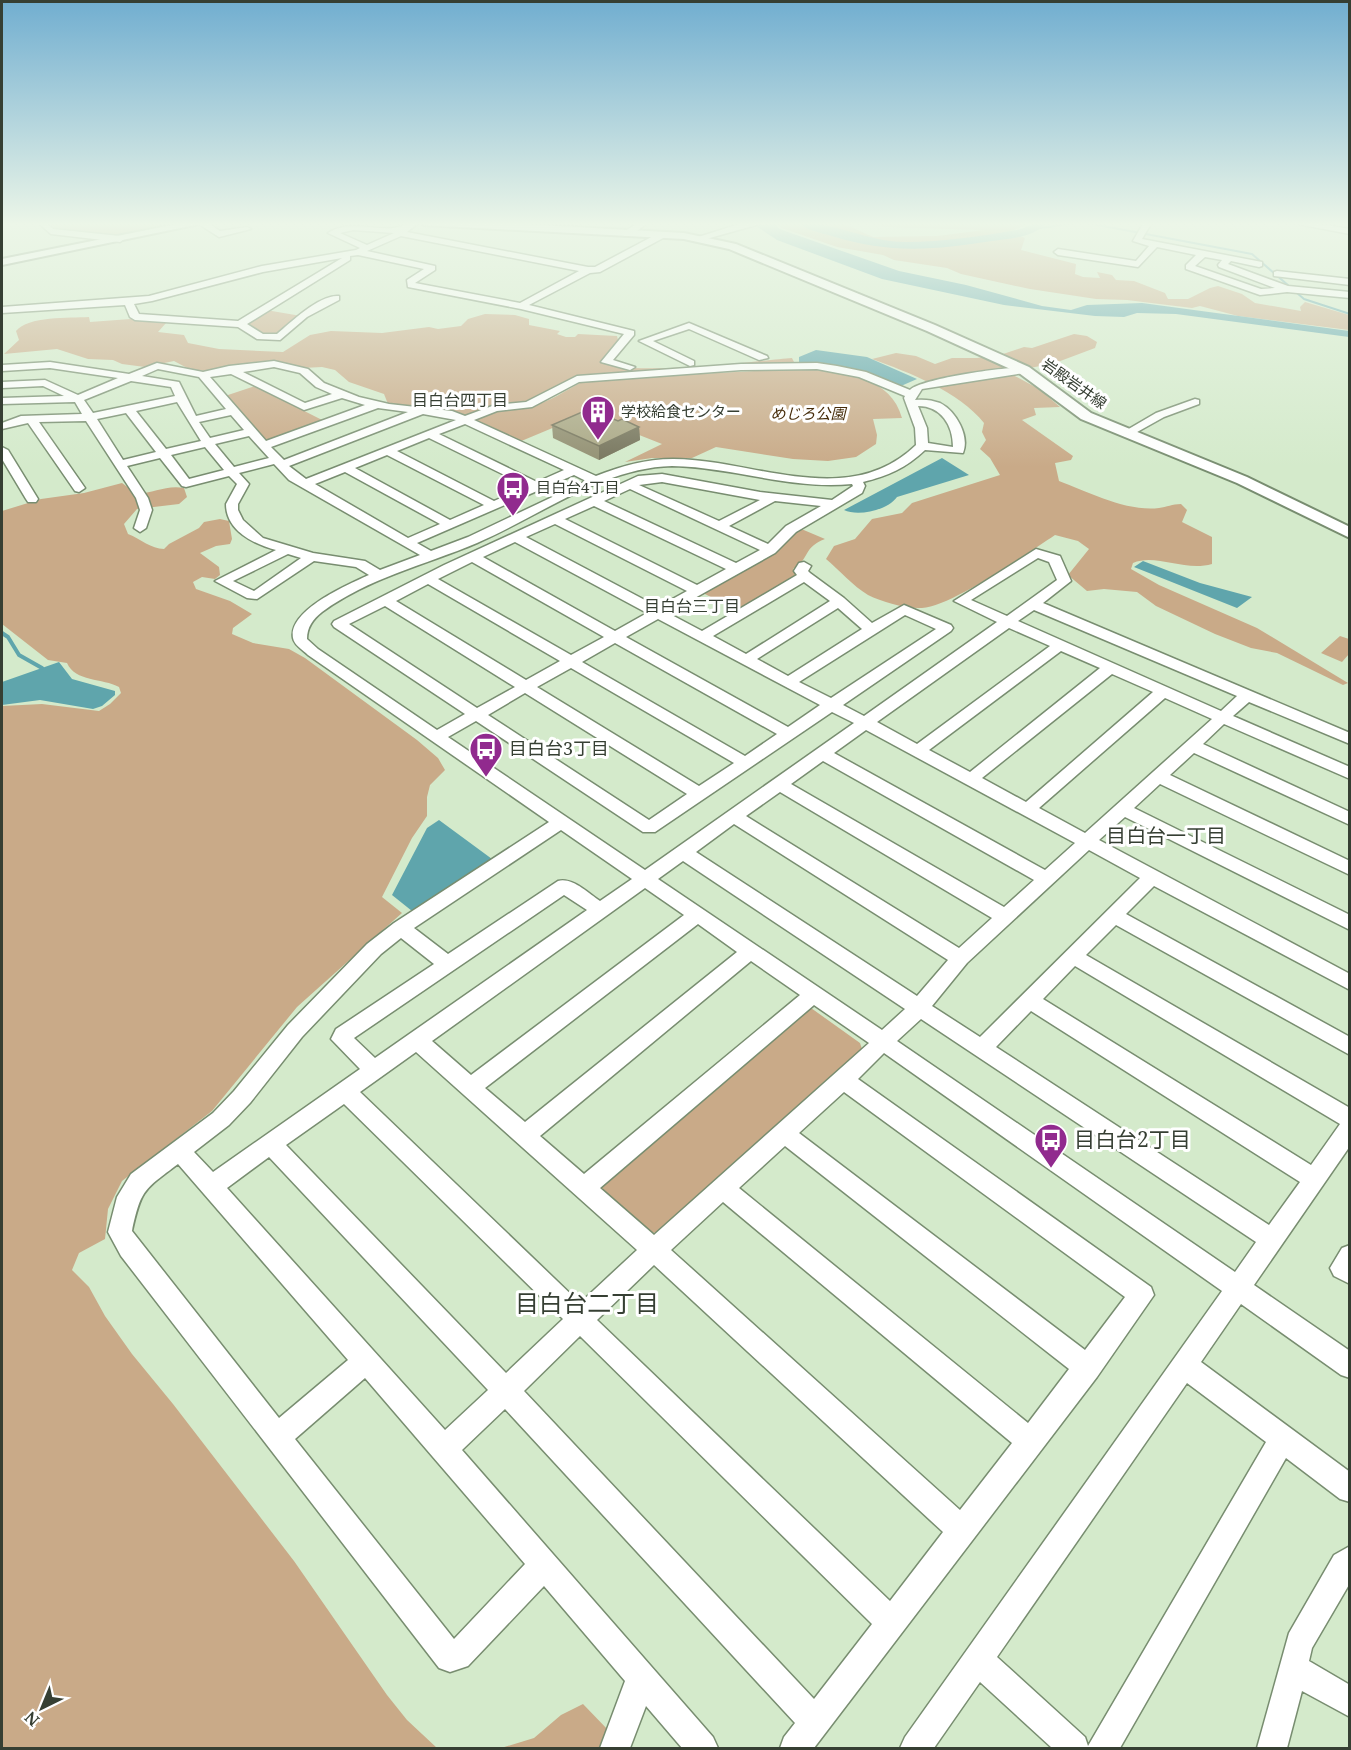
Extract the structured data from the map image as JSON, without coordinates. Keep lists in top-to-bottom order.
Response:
{
  "streets": {
    "main road": ["岩殿岩井線"]
  },
  "districts": [
    "目白台四丁目",
    "目白台三丁目",
    "目白台一丁目",
    "目白台二丁目"
  ],
  "parks": ["めじろ公園"],
  "places": {
    "building": ["学校給食センター"],
    "bus stop": ["目白台4丁目", "目白台3丁目", "目白台2丁目"]
  },
  "north": "bottom left"
}
